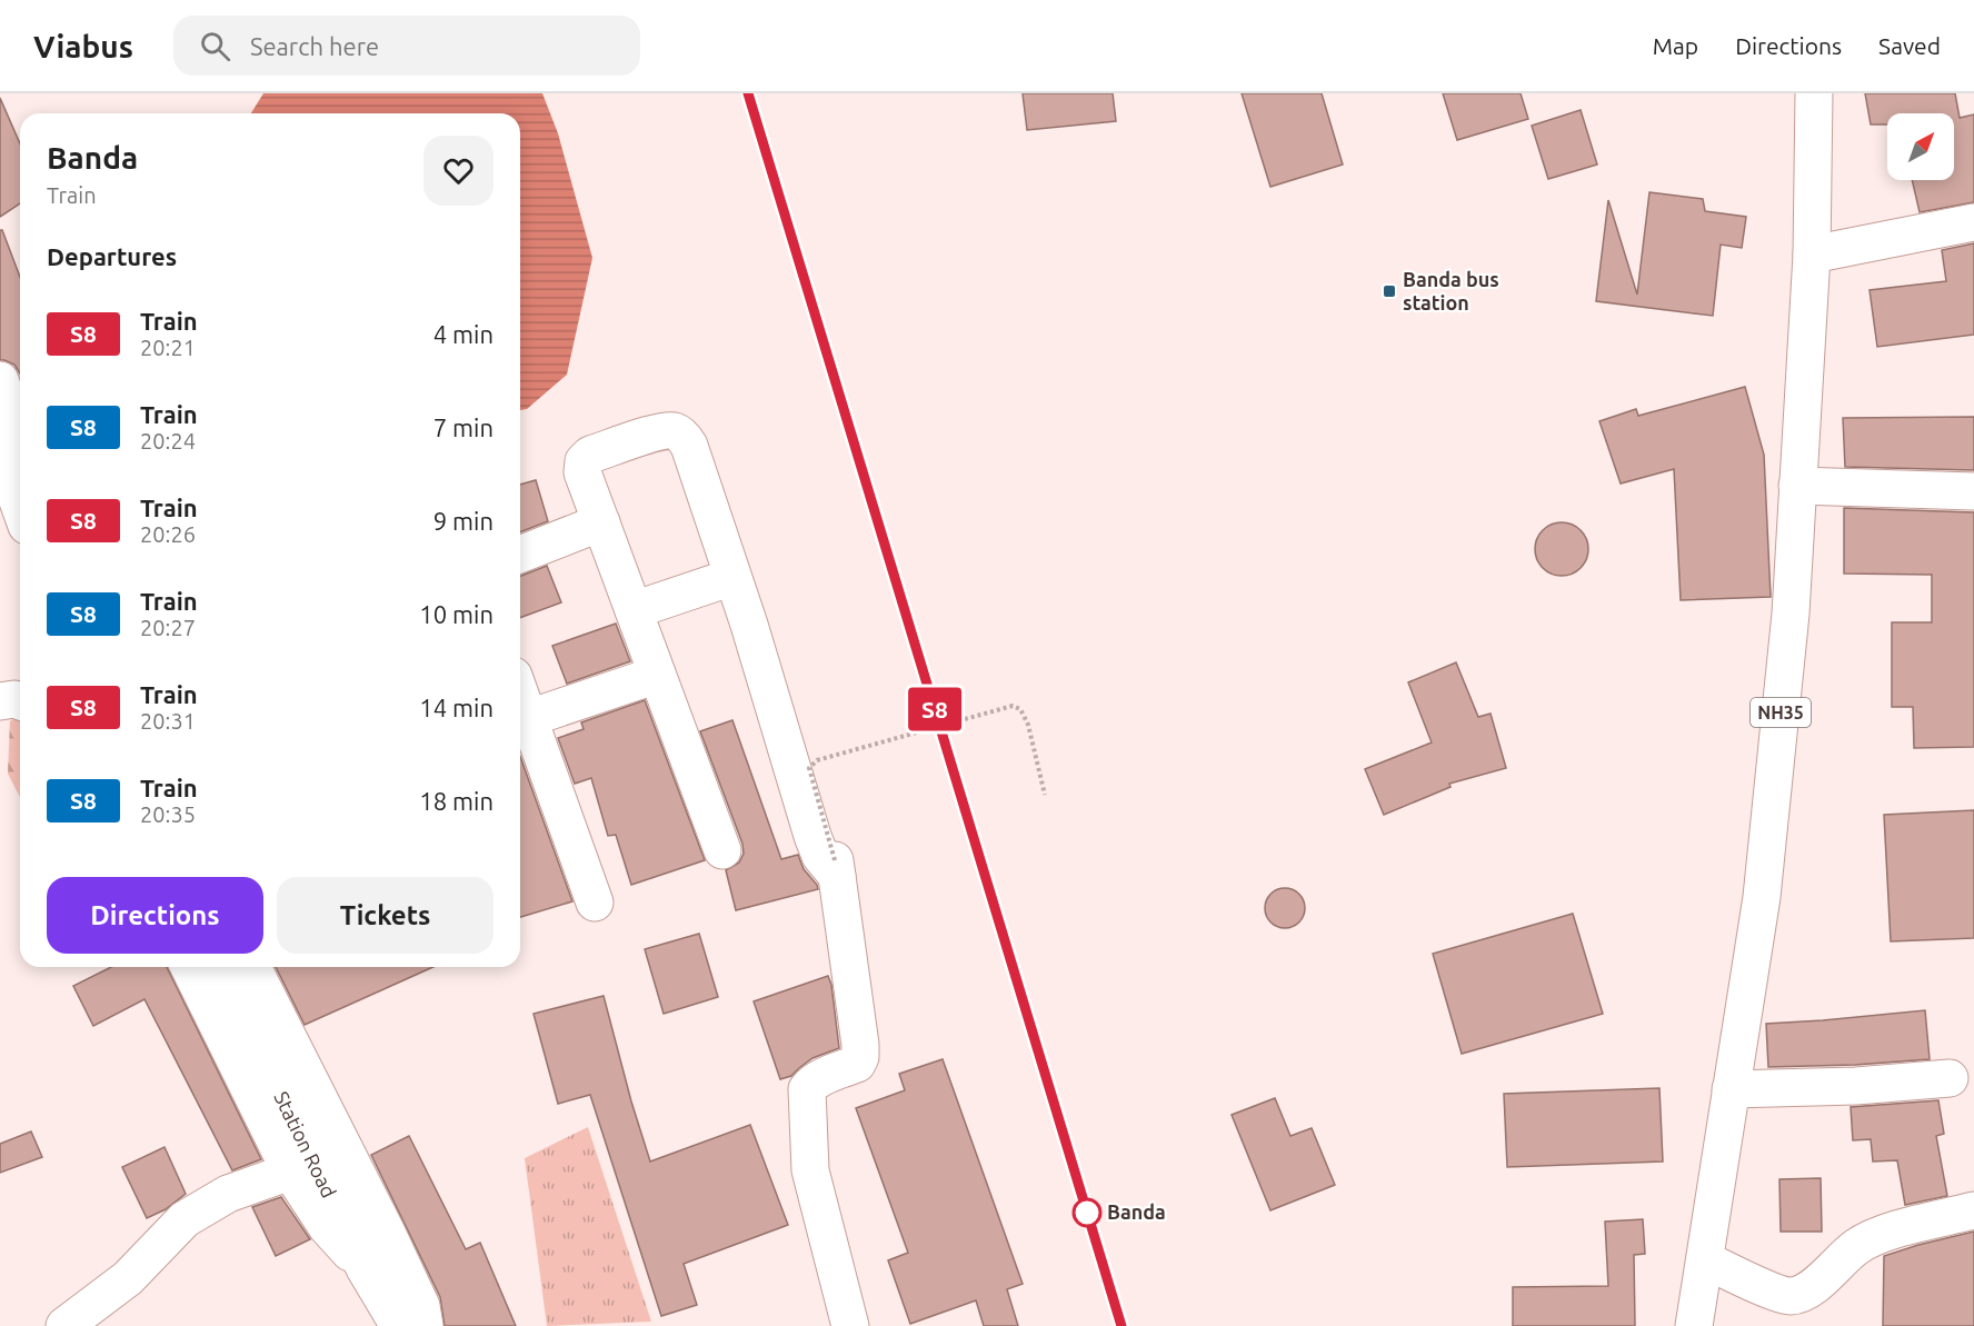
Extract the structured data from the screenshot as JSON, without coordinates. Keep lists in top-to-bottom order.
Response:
{
  "streets": {
    "main road": ["NH35", "Station Road"]
  },
  "places": {
    "transit": ["Banda bus station"],
    "other": ["Banda"]
  },
  "north": "top right",
  "page": {
    "header": "Viabus",
    "search": "Search here",
    "nav": ["Map", "Directions", "Saved"],
    "on_map": "S8",
    "heading": [
      ["Banda", "Train"],
      "Departures"
    ],
    "list": [
      {
        "mark": "S8",
        "name": "Train",
        "note": "20:21",
        "value": "4 min"
      },
      {
        "mark": "S8",
        "name": "Train",
        "note": "20:24",
        "value": "7 min"
      },
      {
        "mark": "S8",
        "name": "Train",
        "note": "20:26",
        "value": "9 min"
      },
      {
        "mark": "S8",
        "name": "Train",
        "note": "20:27",
        "value": "10 min"
      },
      {
        "mark": "S8",
        "name": "Train",
        "note": "20:31",
        "value": "14 min"
      },
      {
        "mark": "S8",
        "name": "Train",
        "note": "20:35",
        "value": "18 min"
      }
    ],
    "buttons": ["Directions", "Tickets"]
  }
}
